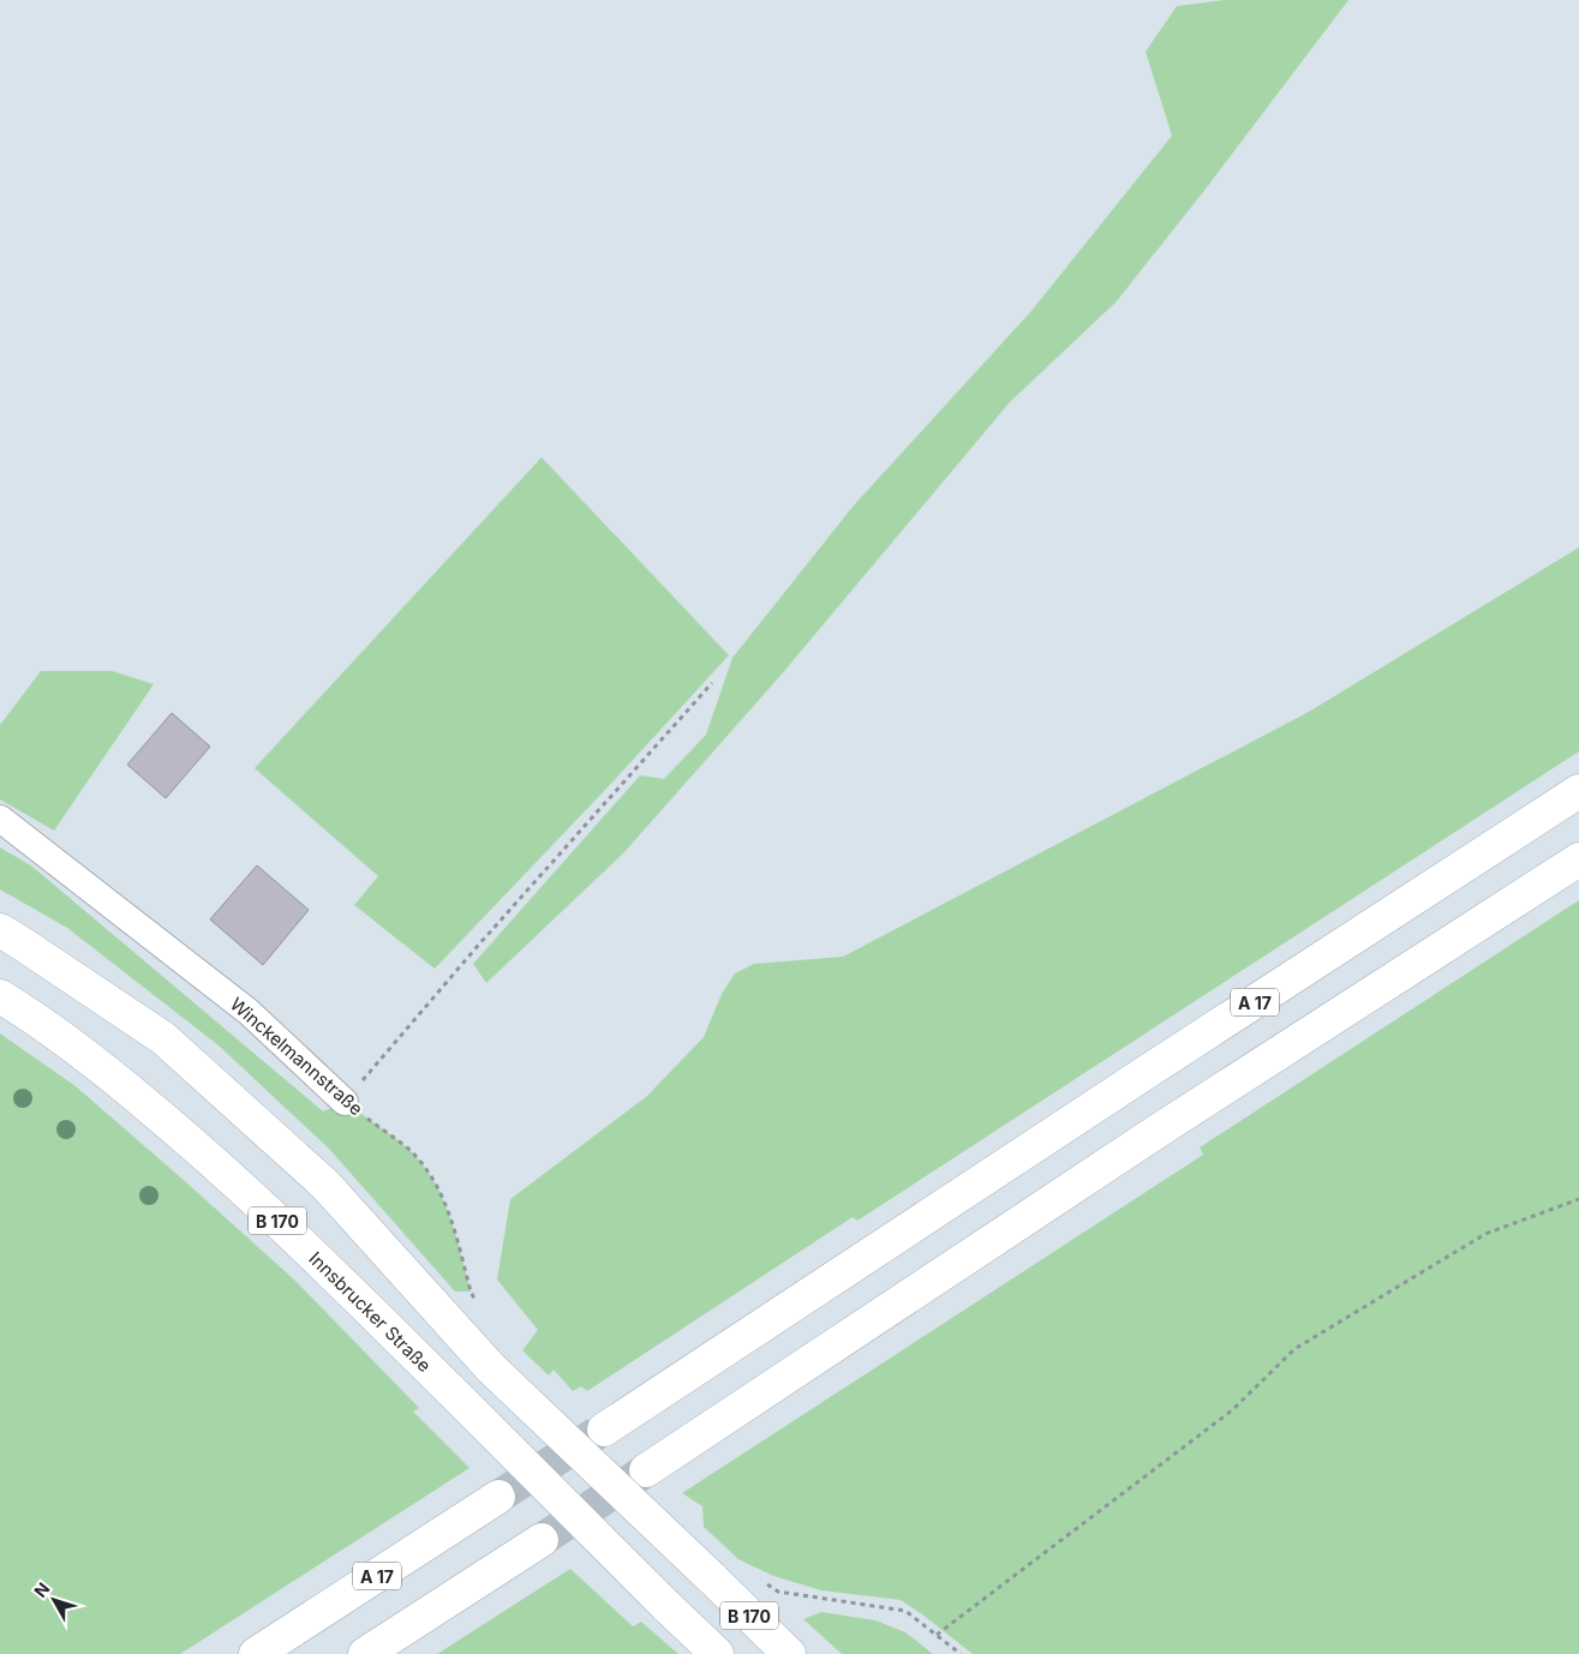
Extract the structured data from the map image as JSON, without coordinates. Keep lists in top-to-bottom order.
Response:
{
  "streets": {
    "main road": ["A 17", "B 170", "Innsbrucker Straße"],
    "street": ["Winckelmannstraße"]
  },
  "north": "top left"
}
